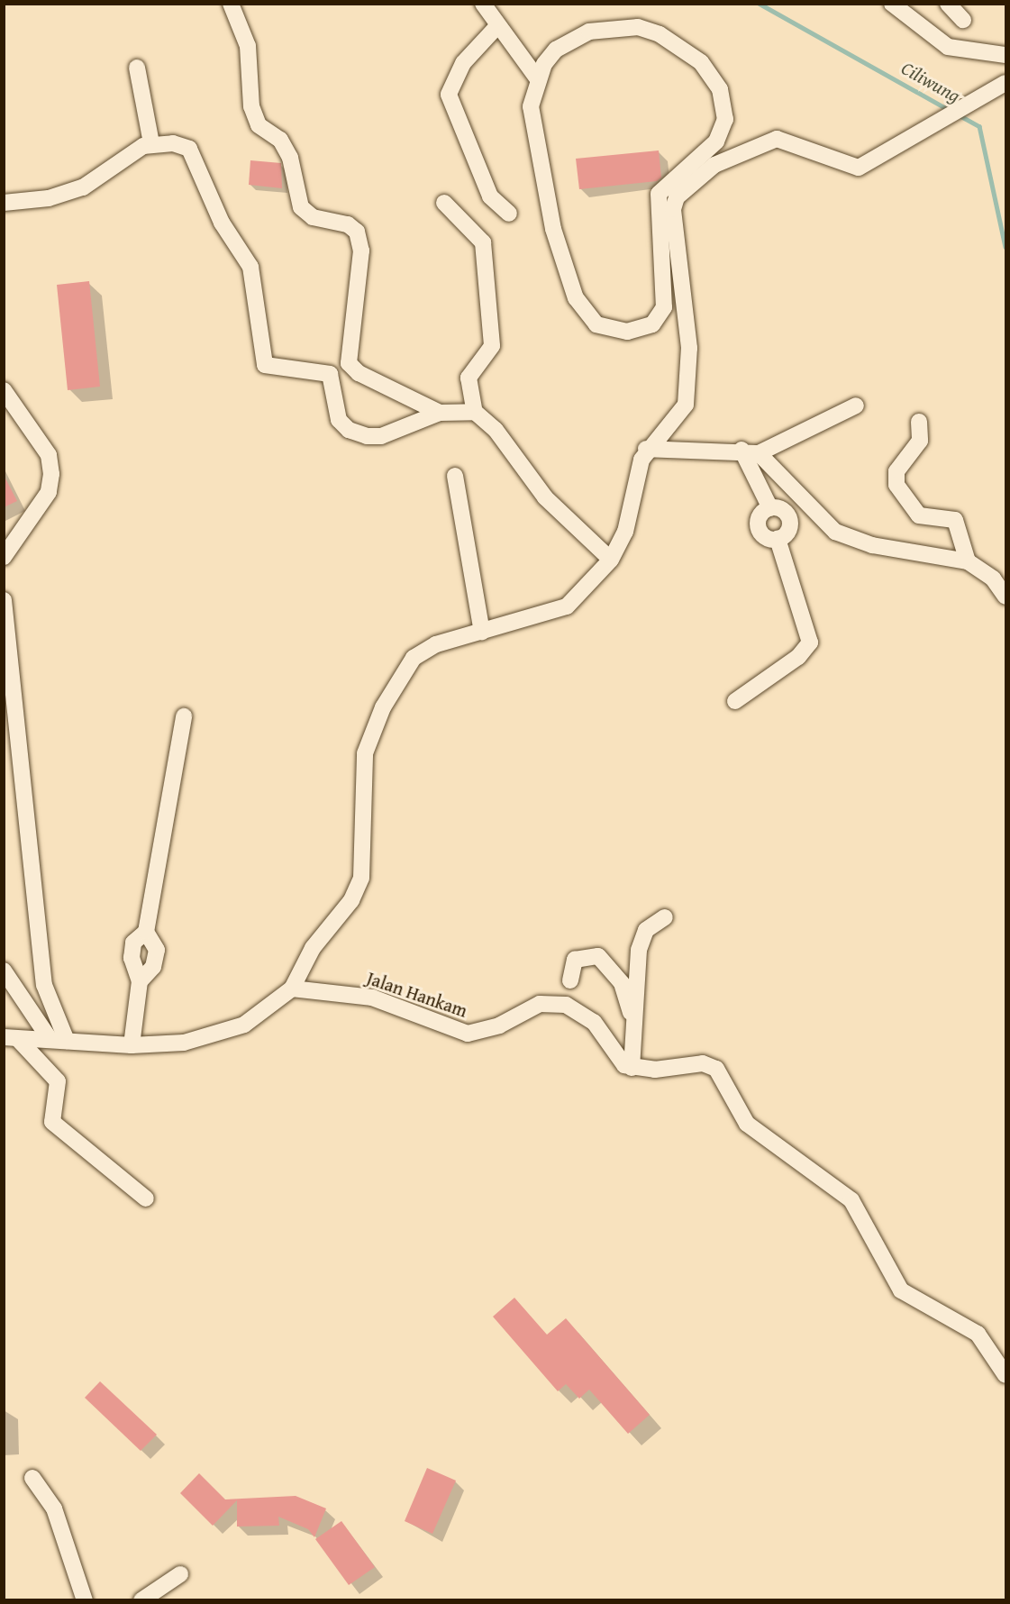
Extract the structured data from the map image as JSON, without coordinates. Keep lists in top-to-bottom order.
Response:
{
  "streets": {
    "street": ["Jalan Hankam"]
  },
  "water": ["Ciliwung"]
}
